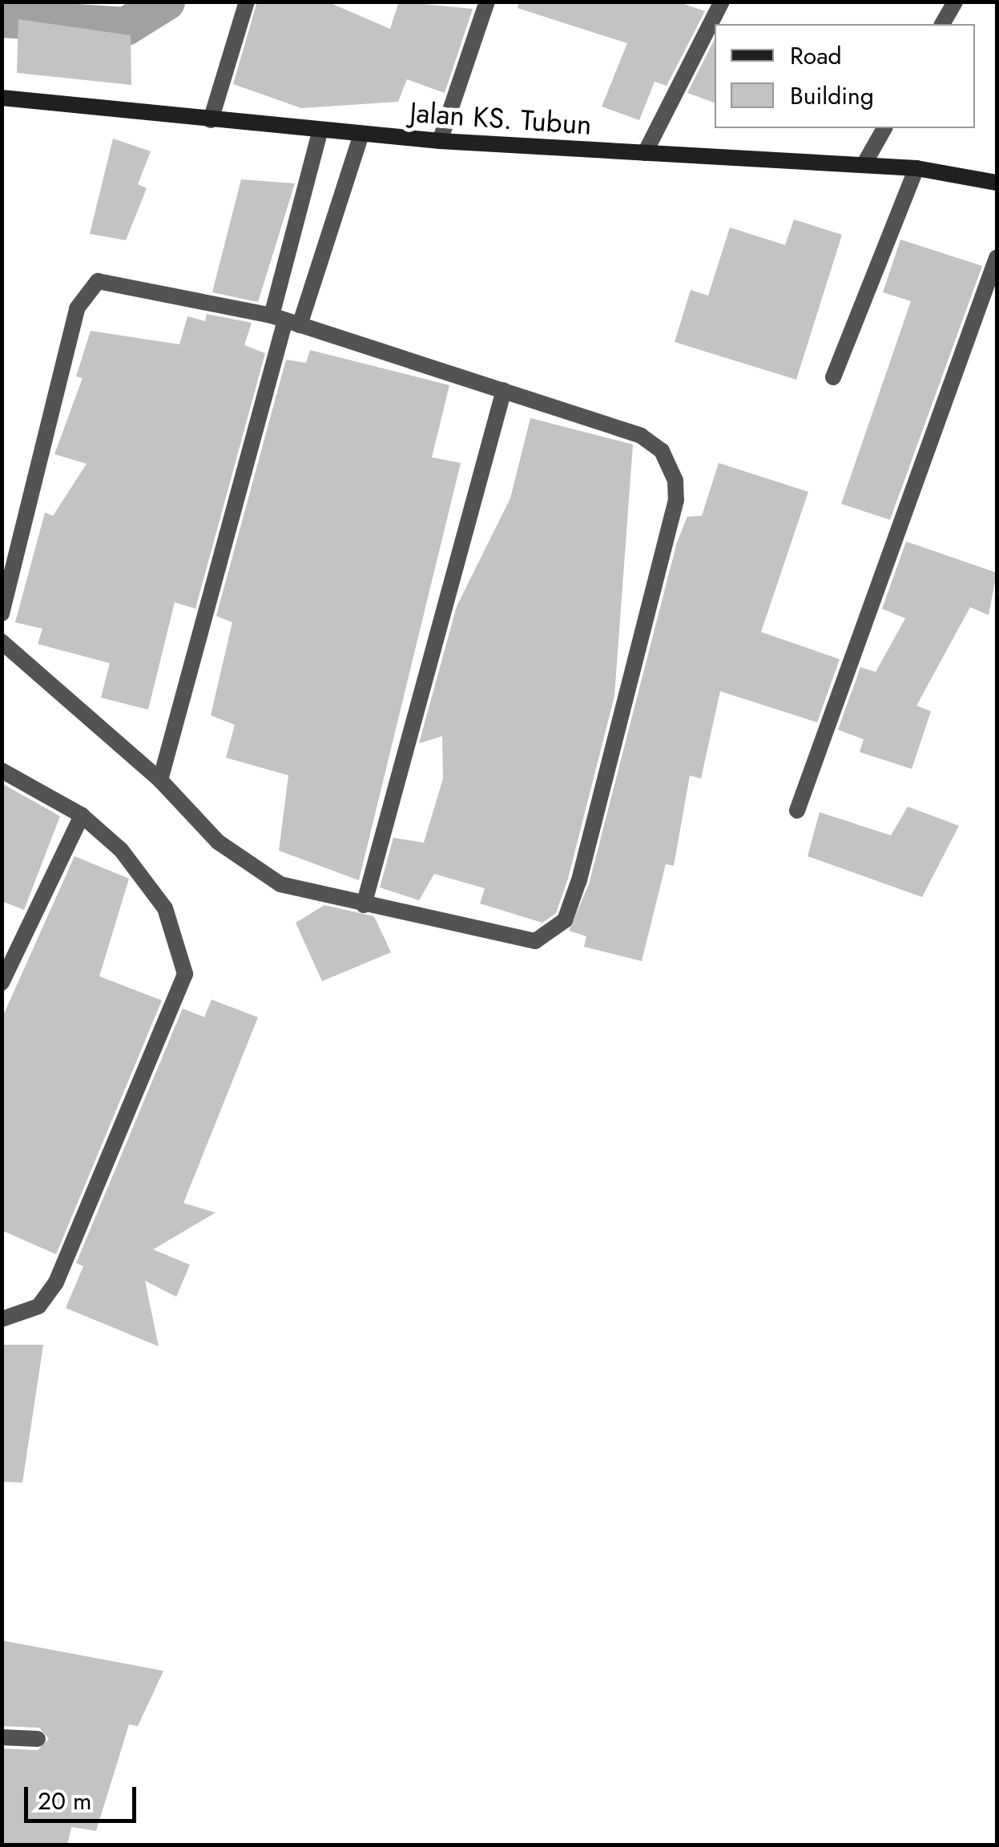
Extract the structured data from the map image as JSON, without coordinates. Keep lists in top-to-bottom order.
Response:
{
  "streets": {
    "street": ["Jalan KS. Tubun"]
  },
  "legend": ["Road", "Building"],
  "scale_bar": "20 m"
}
